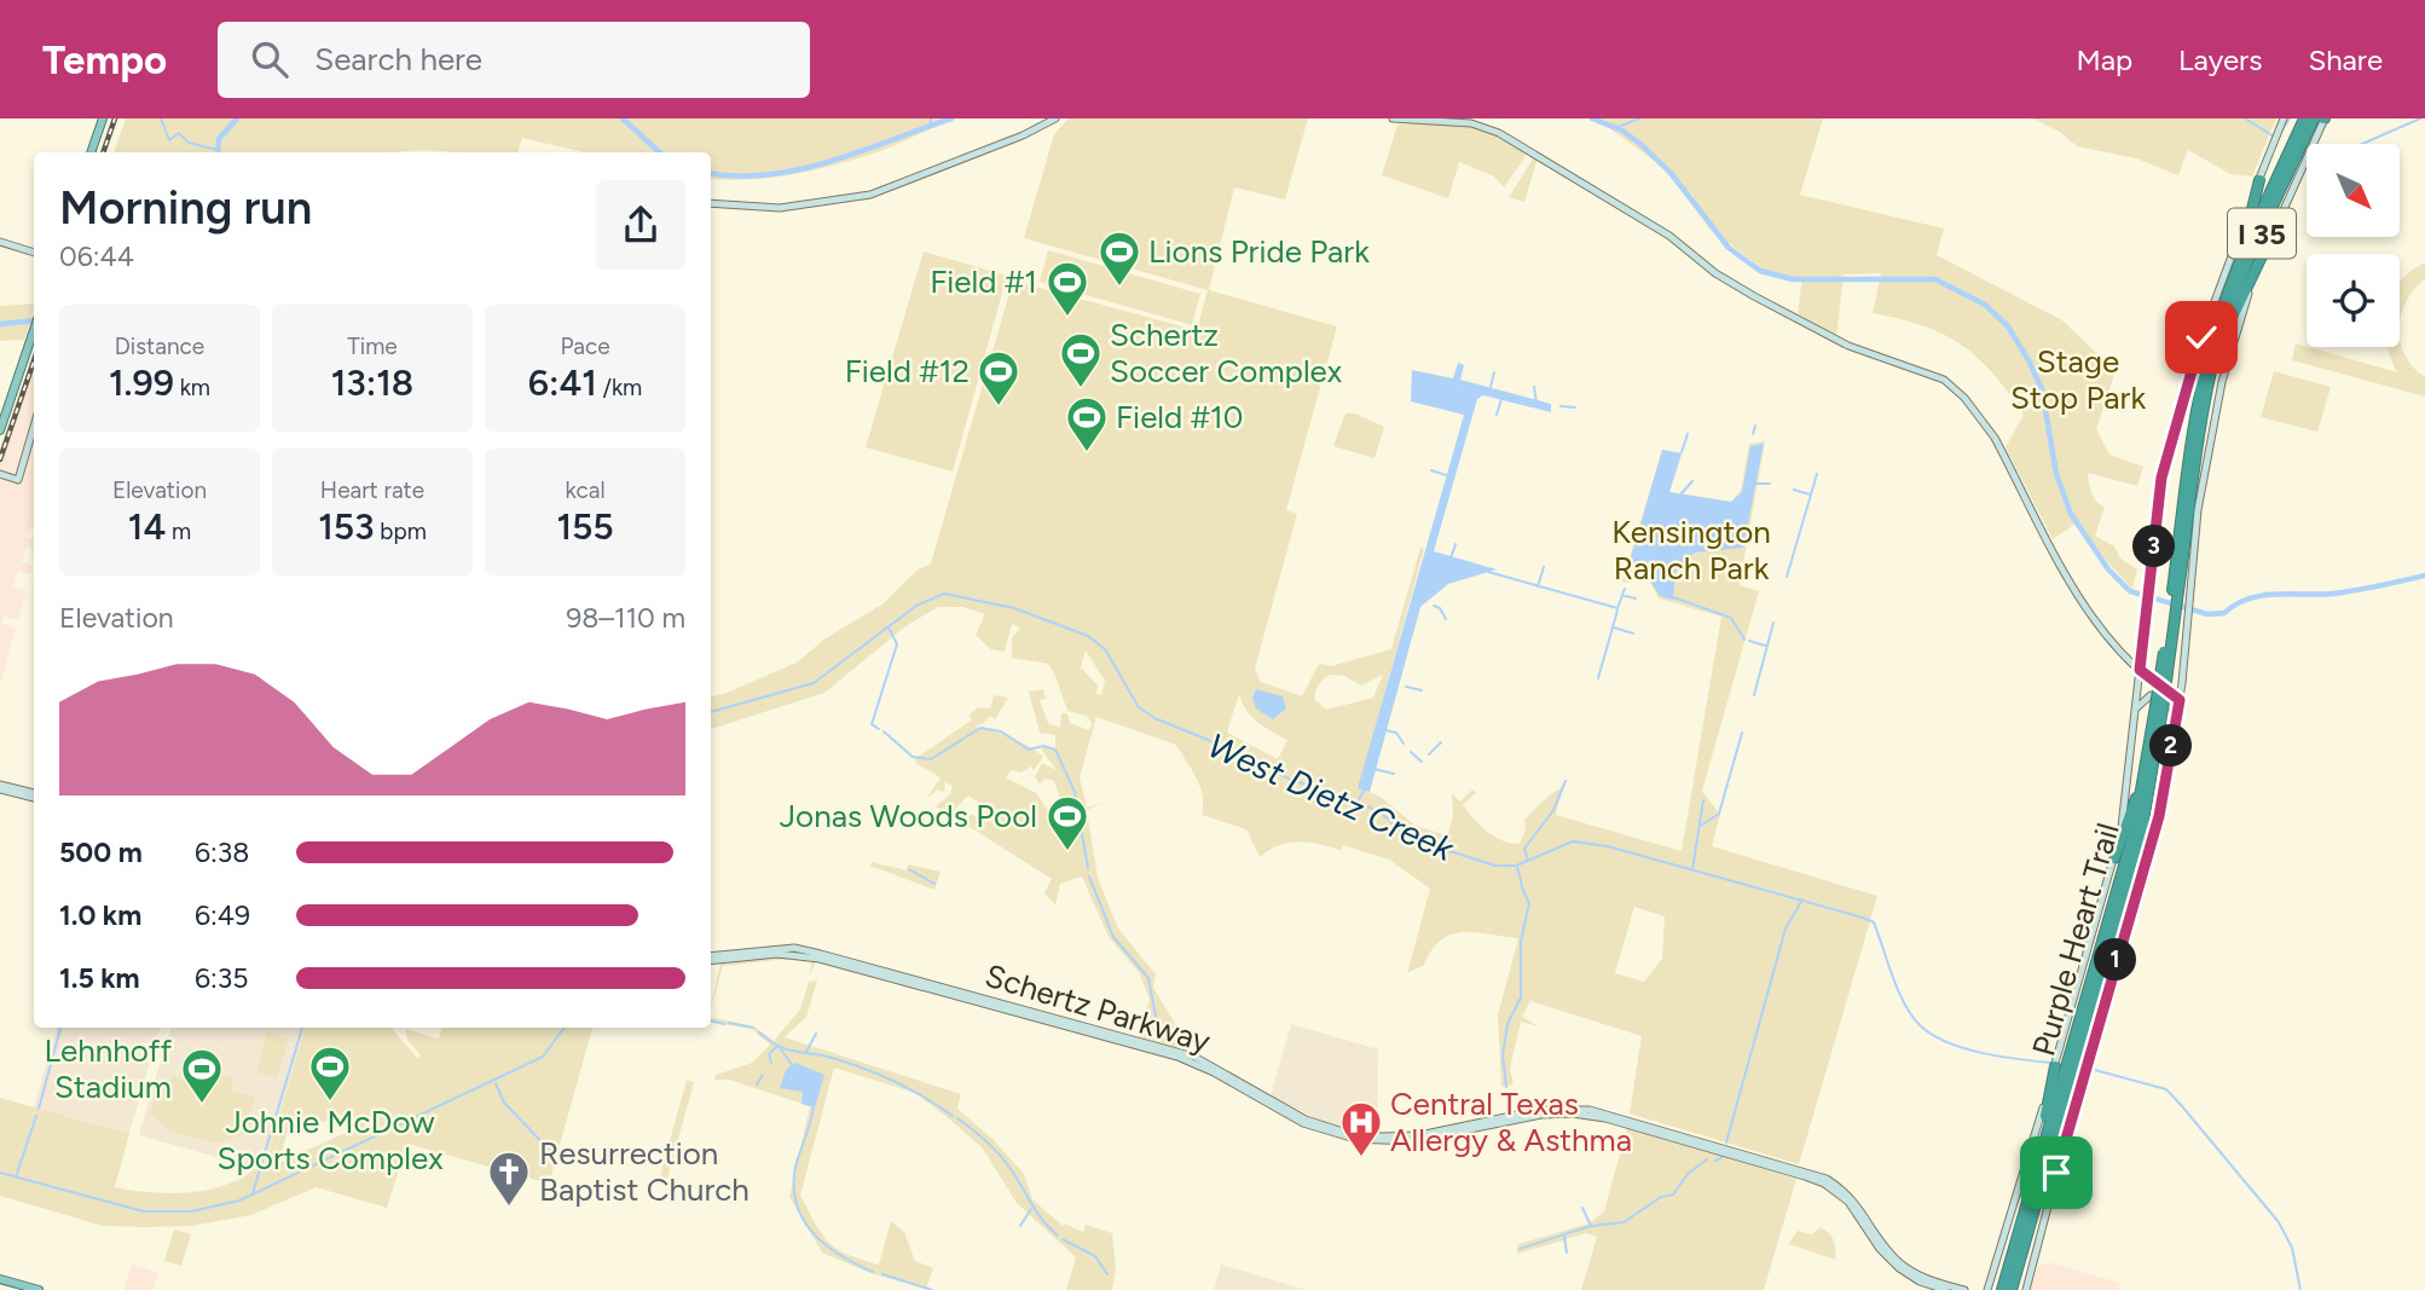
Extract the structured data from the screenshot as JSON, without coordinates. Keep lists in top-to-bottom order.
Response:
{
  "streets": {
    "highway": ["I 35", "Purple Heart Trail"],
    "main road": ["Schertz Parkway"]
  },
  "crossings": [
    ["I 35", "Purple Heart Trail"]
  ],
  "water": ["West Dietz Creek"],
  "parks": ["Stage Stop Park", "Kensington Ranch Park"],
  "places": {
    "sports": [
      "Lions Pride Park",
      "Field #1",
      "Schertz Soccer Complex",
      "Field #12",
      "Field #10",
      "Jonas Woods Pool",
      "Johnie McDow Sports Complex",
      "Lehnhoff Stadium"
    ],
    "hospital": ["Central Texas Allergy & Asthma"],
    "church": ["Resurrection Baptist Church"]
  },
  "north": "bottom right",
  "page": {
    "header": "Tempo",
    "search": "Search here",
    "nav": ["Map", "Layers", "Share"],
    "heading": ["Morning run", "06:44"],
    "stats": [
      ["Distance", "1.99 km"],
      ["Time", "13:18"],
      ["Pace", "6:41 /km"],
      ["Elevation", "14 m"],
      ["Heart rate", "153 bpm"],
      ["kcal", "155"]
    ],
    "pins": ["3", "2", "1"],
    "chart": ["Elevation", "98–110 m"],
    "list": [
      {
        "name": "500 m",
        "note": "6:38"
      },
      {
        "name": "1.0 km",
        "note": "6:49"
      },
      {
        "name": "1.5 km",
        "note": "6:35"
      }
    ]
  }
}
